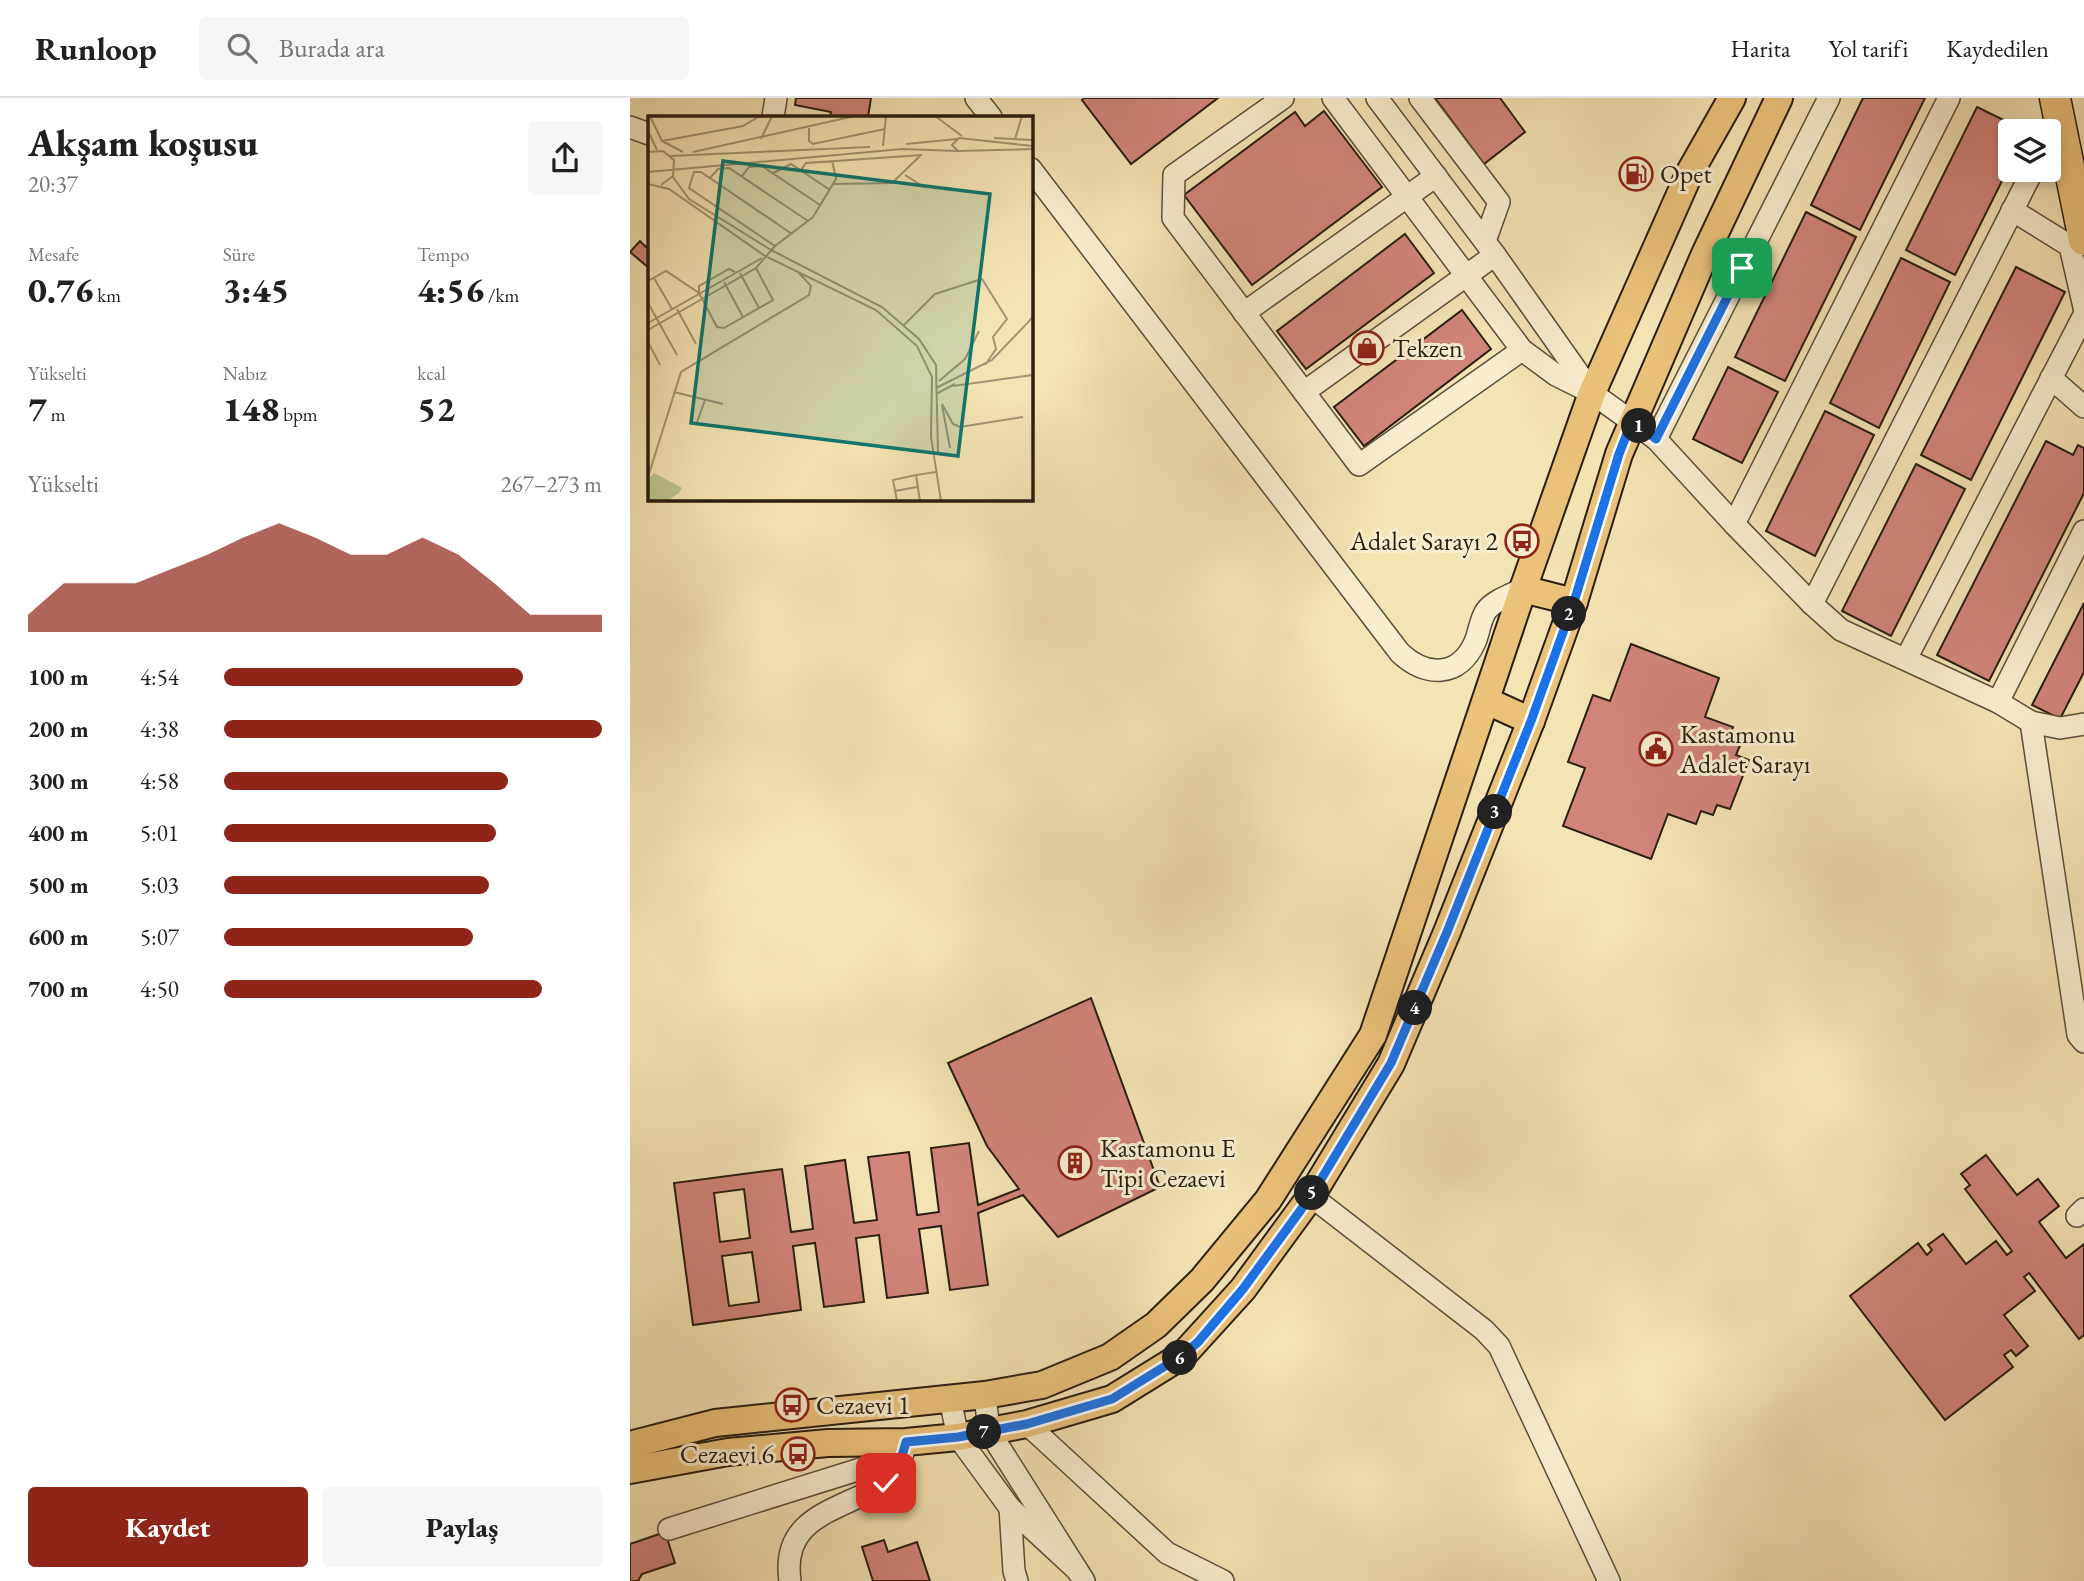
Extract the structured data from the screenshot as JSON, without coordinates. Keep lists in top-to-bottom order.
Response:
{
  "places": {
    "fuel station": ["Opet"],
    "shop": ["Tekzen"],
    "bus stop": ["Adalet Sarayı 2", "Cezaevi 1", "Cezaevi 6"],
    "public building": ["Kastamonu Adalet Sarayı"],
    "building": ["Kastamonu E Tipi Cezaevi"]
  },
  "page": {
    "header": "Runloop",
    "search": "Burada ara",
    "nav": ["Harita", "Yol tarifi", "Kaydedilen"],
    "heading": ["Akşam koşusu", "20:37"],
    "stats": [
      ["Mesafe", "0.76 km"],
      ["Süre", "3:45"],
      ["Tempo", "4:56 /km"],
      ["Yükselti", "7 m"],
      ["Nabız", "148 bpm"],
      ["kcal", "52"]
    ],
    "pins": [
      "1",
      "2",
      "3",
      "4",
      "5",
      "6",
      "7"
    ],
    "chart": ["Yükselti", "267–273 m"],
    "list": [
      {
        "name": "100 m",
        "note": "4:54"
      },
      {
        "name": "200 m",
        "note": "4:38"
      },
      {
        "name": "300 m",
        "note": "4:58"
      },
      {
        "name": "400 m",
        "note": "5:01"
      },
      {
        "name": "500 m",
        "note": "5:03"
      },
      {
        "name": "600 m",
        "note": "5:07"
      },
      {
        "name": "700 m",
        "note": "4:50"
      }
    ],
    "buttons": ["Kaydet", "Paylaş"]
  }
}
